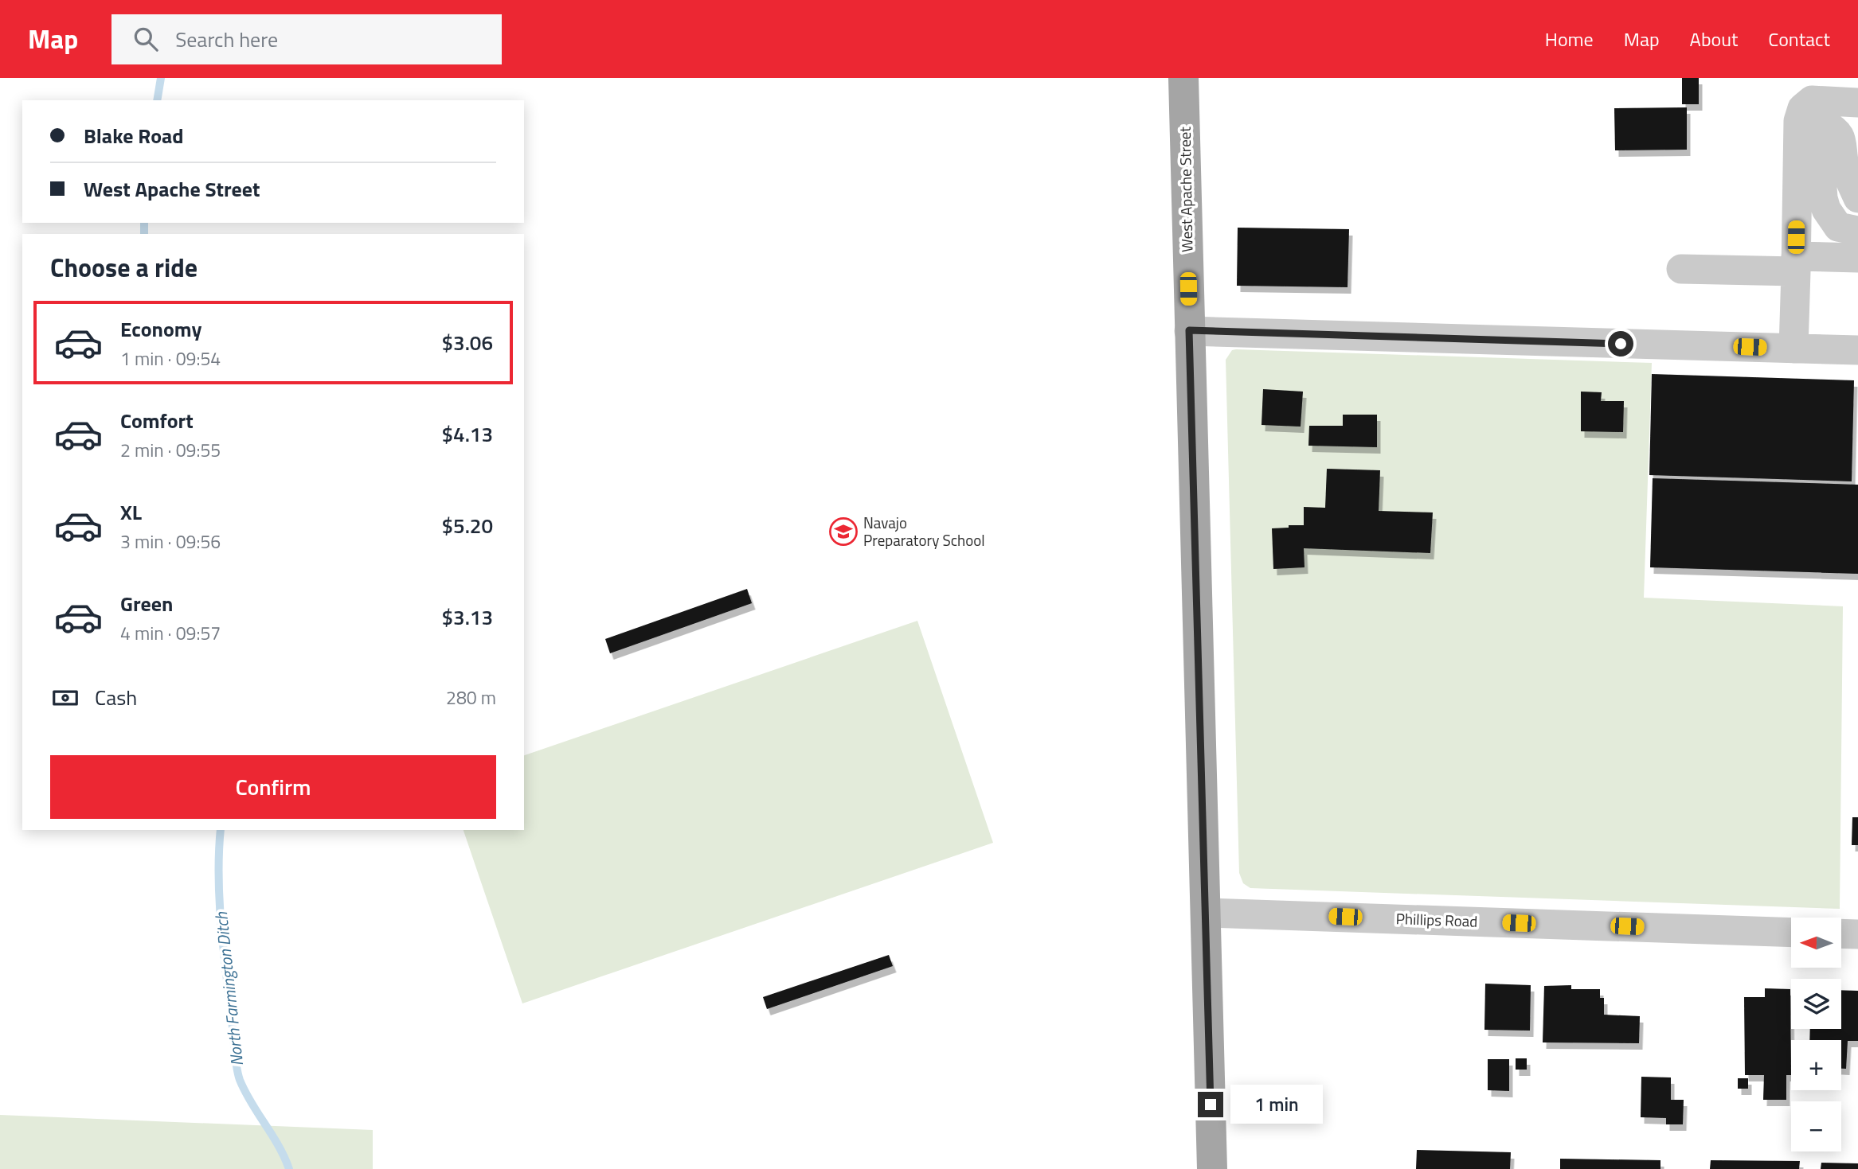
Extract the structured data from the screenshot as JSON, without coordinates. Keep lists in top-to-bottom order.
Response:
{
  "streets": {
    "main road": ["West Apache Street"],
    "street": ["Phillips Road"]
  },
  "crossings": [
    ["West Apache Street", "Phillips Road"]
  ],
  "water": ["North Farmington Ditch"],
  "places": {
    "school or university": ["Navajo Preparatory School"]
  },
  "north": "left",
  "page": {
    "header": "Map",
    "search": "Search here",
    "nav": [
      "Home",
      "Map",
      "About",
      "Contact"
    ],
    "banner": ["Blake Road", "West Apache Street"],
    "heading": "Choose a ride",
    "list": [
      {
        "name": "Economy",
        "note": "1 min · 09:54",
        "value": "$3.06"
      },
      {
        "name": "Comfort",
        "note": "2 min · 09:55",
        "value": "$4.13"
      },
      {
        "name": "XL",
        "note": "3 min · 09:56",
        "value": "$5.20"
      },
      {
        "name": "Green",
        "note": "4 min · 09:57",
        "value": "$3.13"
      }
    ],
    "pay": ["Cash", "280 m"],
    "buttons": "Confirm",
    "map_buttons": ["+", "−"],
    "bubble": "1 min"
  }
}
